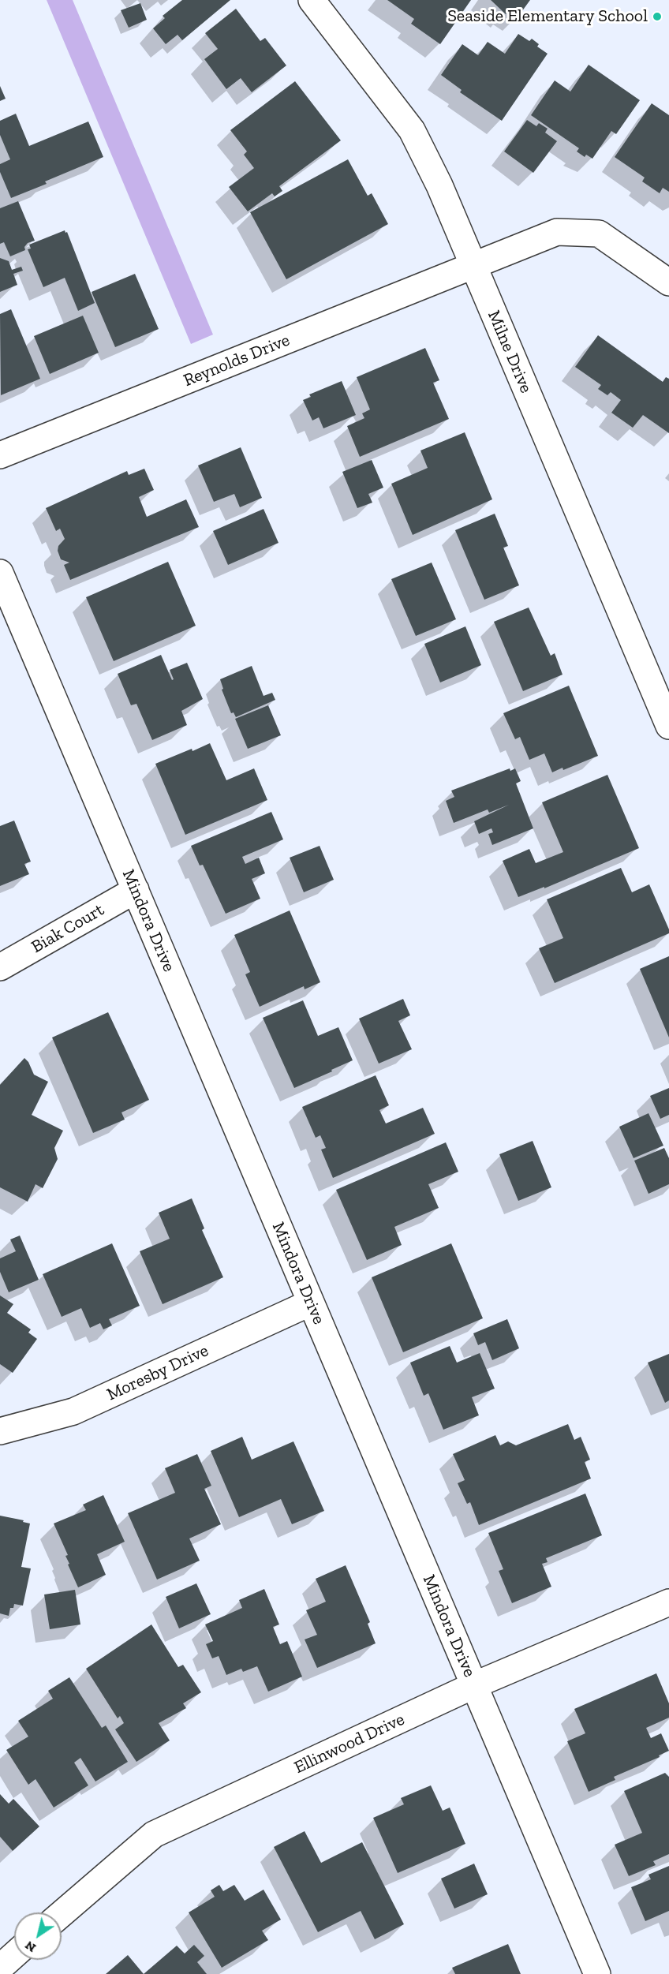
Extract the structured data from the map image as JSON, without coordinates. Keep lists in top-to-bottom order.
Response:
{
  "streets": {
    "street": [
      "Milne Drive",
      "Reynolds Drive",
      "Mindora Drive",
      "Biak Court",
      "Moresby Drive",
      "Ellinwood Drive"
    ]
  },
  "crossings": [
    ["Milne Drive", "Reynolds Drive"],
    ["Mindora Drive", "Biak Court"],
    ["Mindora Drive", "Moresby Drive"],
    ["Mindora Drive", "Ellinwood Drive"]
  ],
  "places": ["Seaside Elementary School"],
  "north": "bottom left"
}
